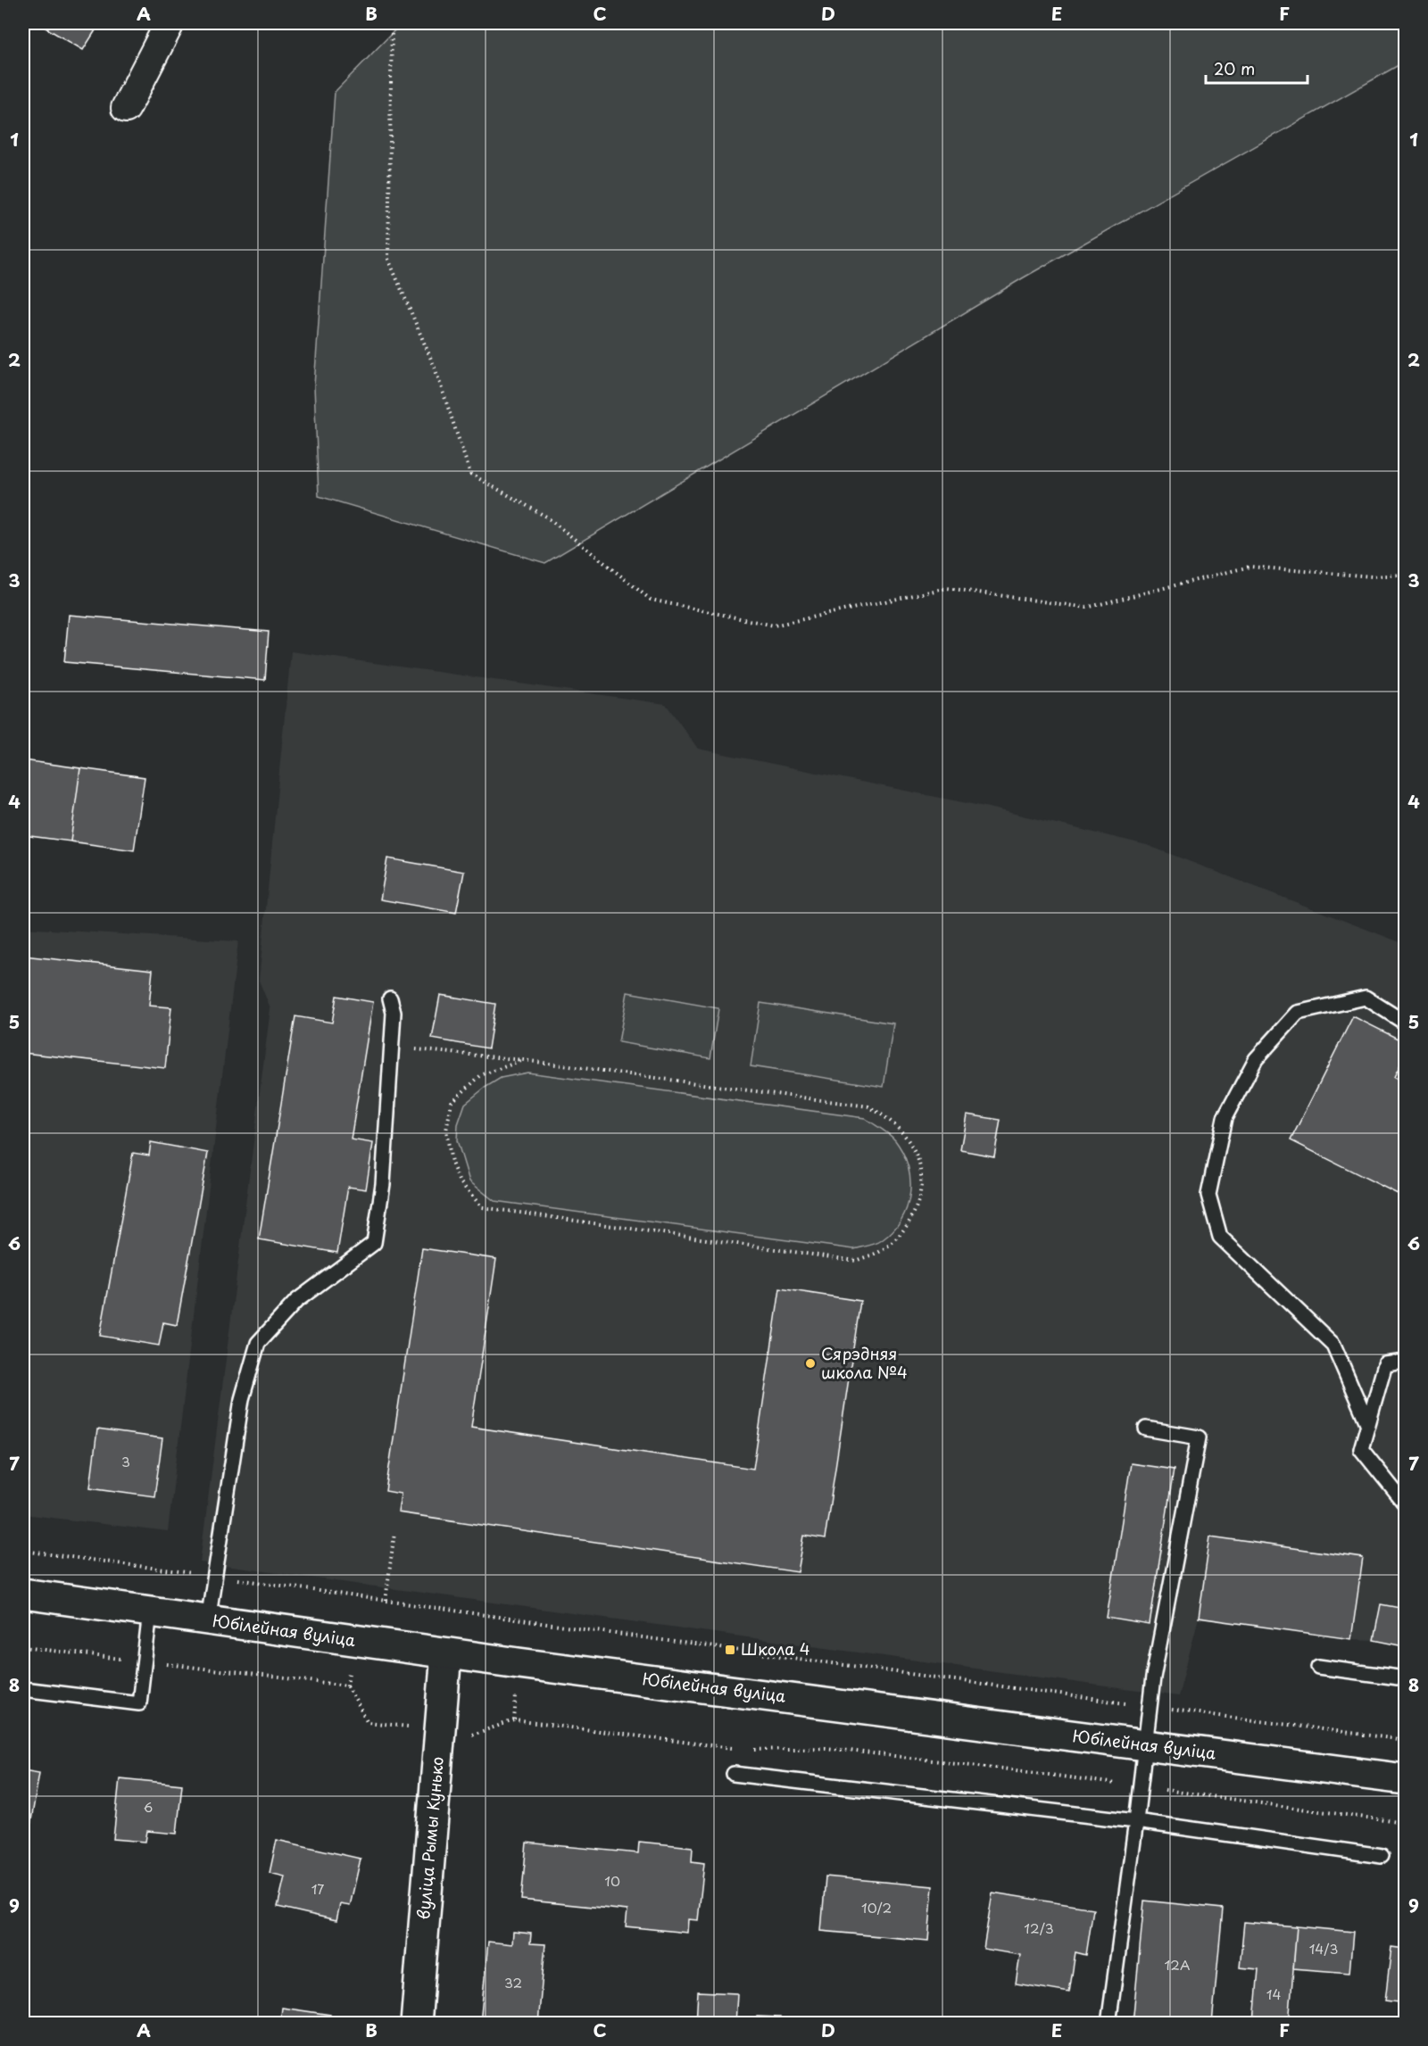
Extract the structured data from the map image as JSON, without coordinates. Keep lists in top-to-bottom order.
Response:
{
  "streets": {
    "main road": ["Юбілейная вуліца", "вуліца Рымы Кунько"]
  },
  "crossings": [
    ["Юбілейная вуліца", "вуліца Рымы Кунько"]
  ],
  "places": {
    "other": ["Сярэдняя школа №4"],
    "transit": ["Школа 4"]
  },
  "house_numbers": [
    "3",
    "6",
    "10",
    "17",
    "10/2",
    "12/3",
    "14/3",
    "12А",
    "32",
    "14"
  ],
  "scale_bar": "20 m",
  "grid": {
    "columns": [
      "A",
      "B",
      "C",
      "D",
      "E",
      "F"
    ],
    "rows": [
      "1",
      "2",
      "3",
      "4",
      "5",
      "6",
      "7",
      "8",
      "9"
    ]
  }
}
